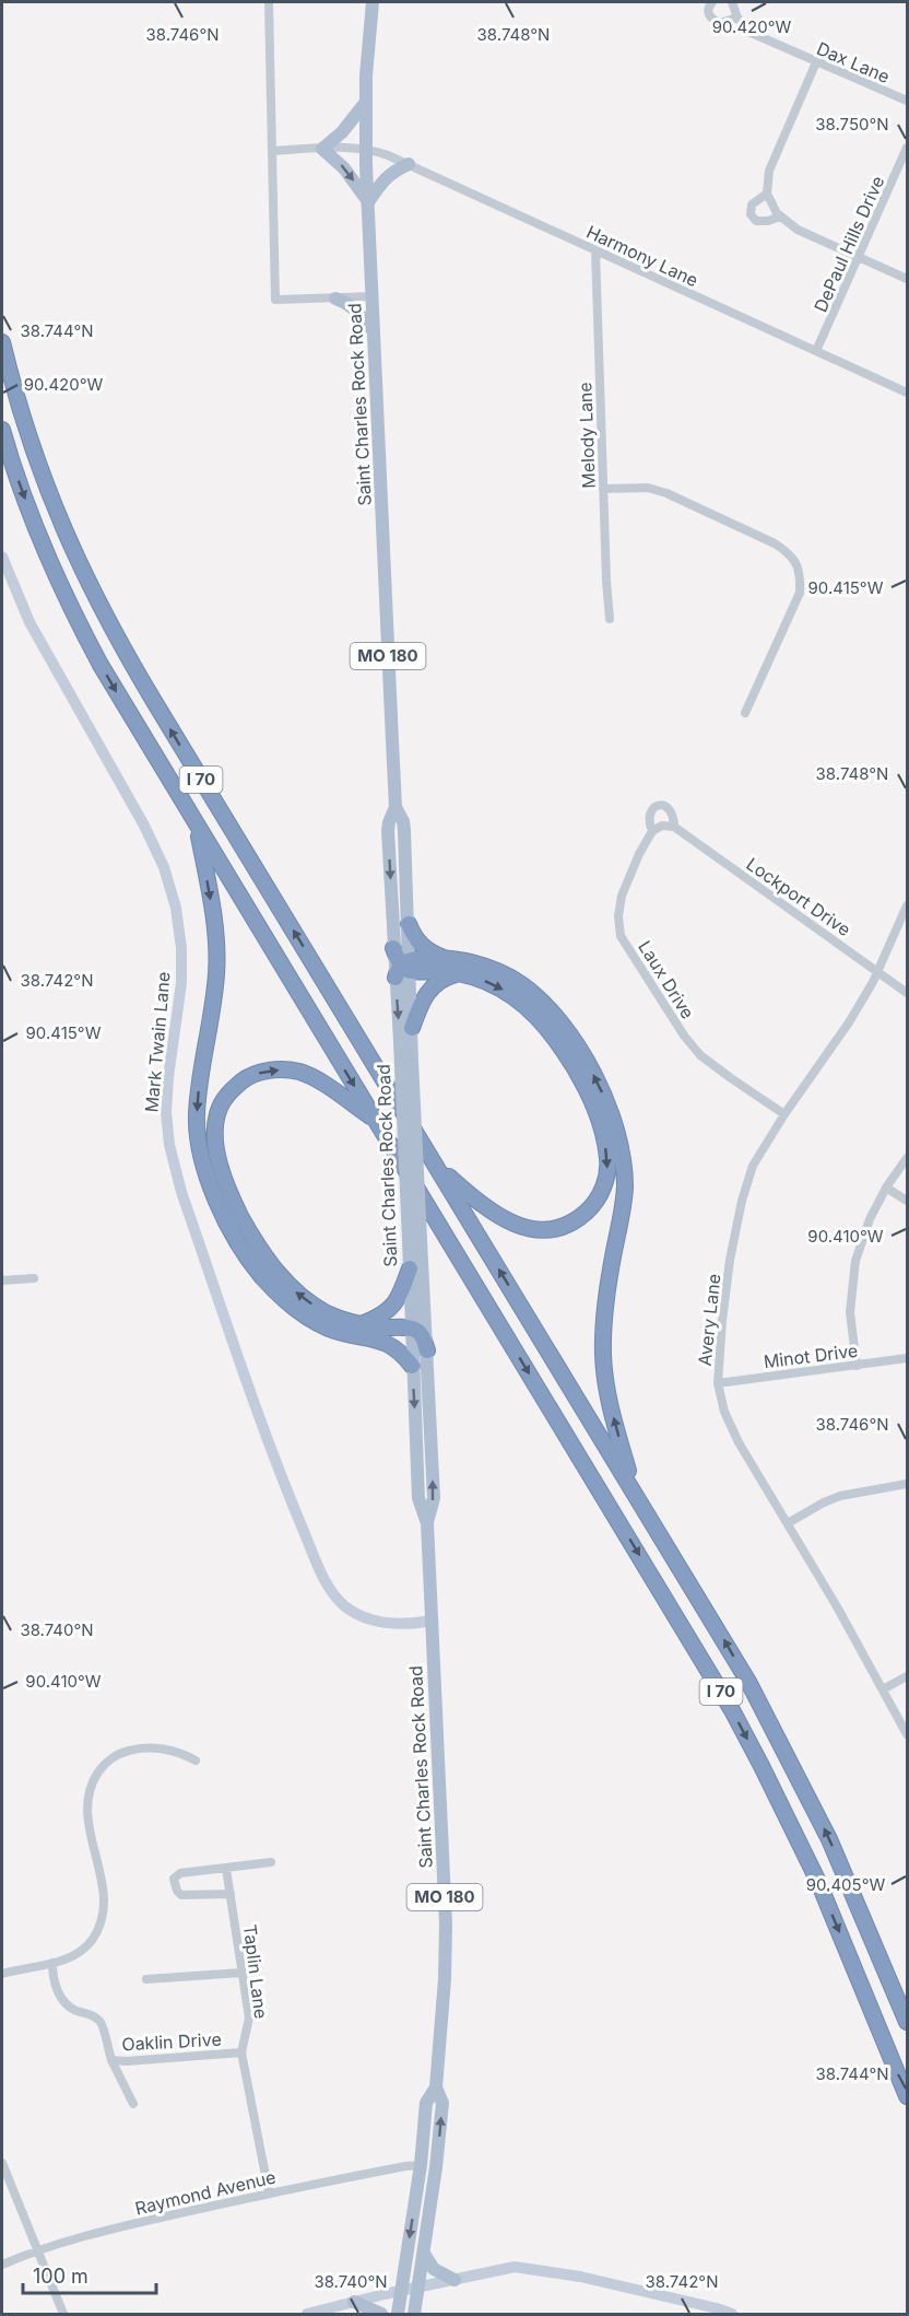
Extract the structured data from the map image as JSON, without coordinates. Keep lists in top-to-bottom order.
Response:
{
  "streets": {
    "highway": ["I 70"],
    "main road": ["Saint Charles Rock Road", "MO 180"],
    "street": [
      "Dax Lane",
      "DePaul Hills Drive",
      "Harmony Lane",
      "Melody Lane",
      "Lockport Drive",
      "Laux Drive",
      "Mark Twain Lane",
      "Avery Lane",
      "Minot Drive",
      "Taplin Lane",
      "Oaklin Drive",
      "Raymond Avenue"
    ]
  },
  "crossings": [
    ["DePaul Hills Drive", "Harmony Lane"],
    ["Harmony Lane", "Saint Charles Rock Road"],
    ["Harmony Lane", "Melody Lane"],
    ["Saint Charles Rock Road", "Mark Twain Lane"],
    ["Saint Charles Rock Road", "Raymond Avenue"],
    ["Lockport Drive", "Laux Drive"],
    ["Lockport Drive", "Avery Lane"],
    ["Laux Drive", "Avery Lane"],
    ["Avery Lane", "Minot Drive"],
    ["Taplin Lane", "Oaklin Drive"],
    ["Taplin Lane", "Raymond Avenue"]
  ],
  "scale_bar": "100 m",
  "coordinates": [
    "90.420°W",
    "38.746°N",
    "38.748°N",
    "38.750°N",
    "38.744°N",
    "90.415°W",
    "38.742°N",
    "90.410°W",
    "38.740°N",
    "90.405°W"
  ]
}
